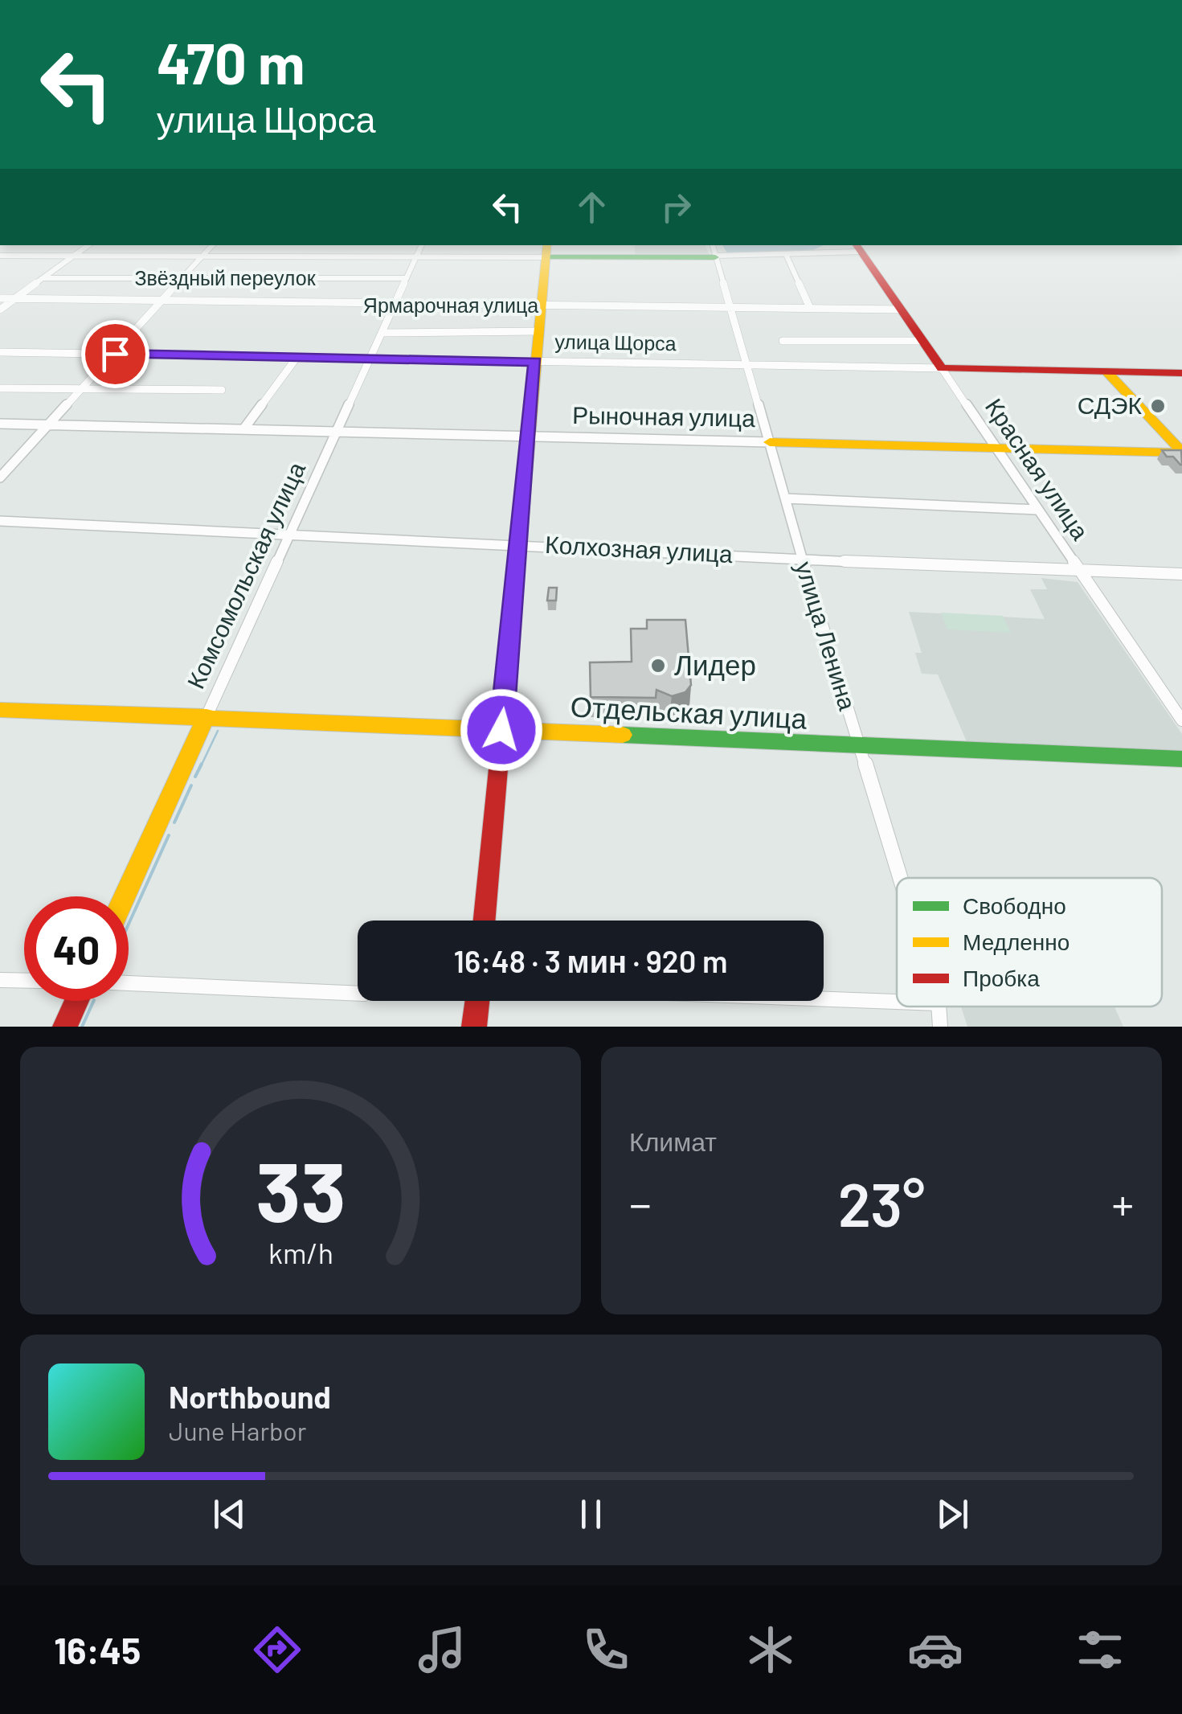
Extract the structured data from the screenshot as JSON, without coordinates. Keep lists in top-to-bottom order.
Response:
{
  "streets": {
    "street": [
      "Звёздный переулок",
      "Ярмарочная улица",
      "улица Щорса",
      "Рыночная улица",
      "Красная улица",
      "Колхозная улица",
      "Комсомольская улица",
      "улица Ленина",
      "Отдельская улица"
    ]
  },
  "crossings": [
    ["Звёздный переулок", "Комсомольская улица"],
    ["Ярмарочная улица", "Красная улица"],
    ["Ярмарочная улица", "Комсомольская улица"],
    ["Ярмарочная улица", "улица Ленина"],
    ["улица Щорса", "Красная улица"],
    ["улица Щорса", "Комсомольская улица"],
    ["улица Щорса", "улица Ленина"],
    ["Рыночная улица", "Красная улица"],
    ["Рыночная улица", "Комсомольская улица"],
    ["Рыночная улица", "улица Ленина"],
    ["Красная улица", "Колхозная улица"],
    ["Колхозная улица", "Комсомольская улица"],
    ["Колхозная улица", "улица Ленина"],
    ["Комсомольская улица", "Отдельская улица"],
    ["улица Ленина", "Отдельская улица"]
  ],
  "places": ["СДЭК", "Лидер"],
  "legend": ["Свободно", "Медленно", "Пробка"],
  "page": {
    "turn": ["470 m", "улица Щорса"],
    "limit": "40",
    "trip": "16:48 · 3 мин · 920 m",
    "tile": "Климат",
    "heat": ["−", "23°", "+"],
    "song": ["Northbound", "June Harbor"],
    "tabs": "16:45",
    "gauge": ["33", "km/h"]
  }
}
